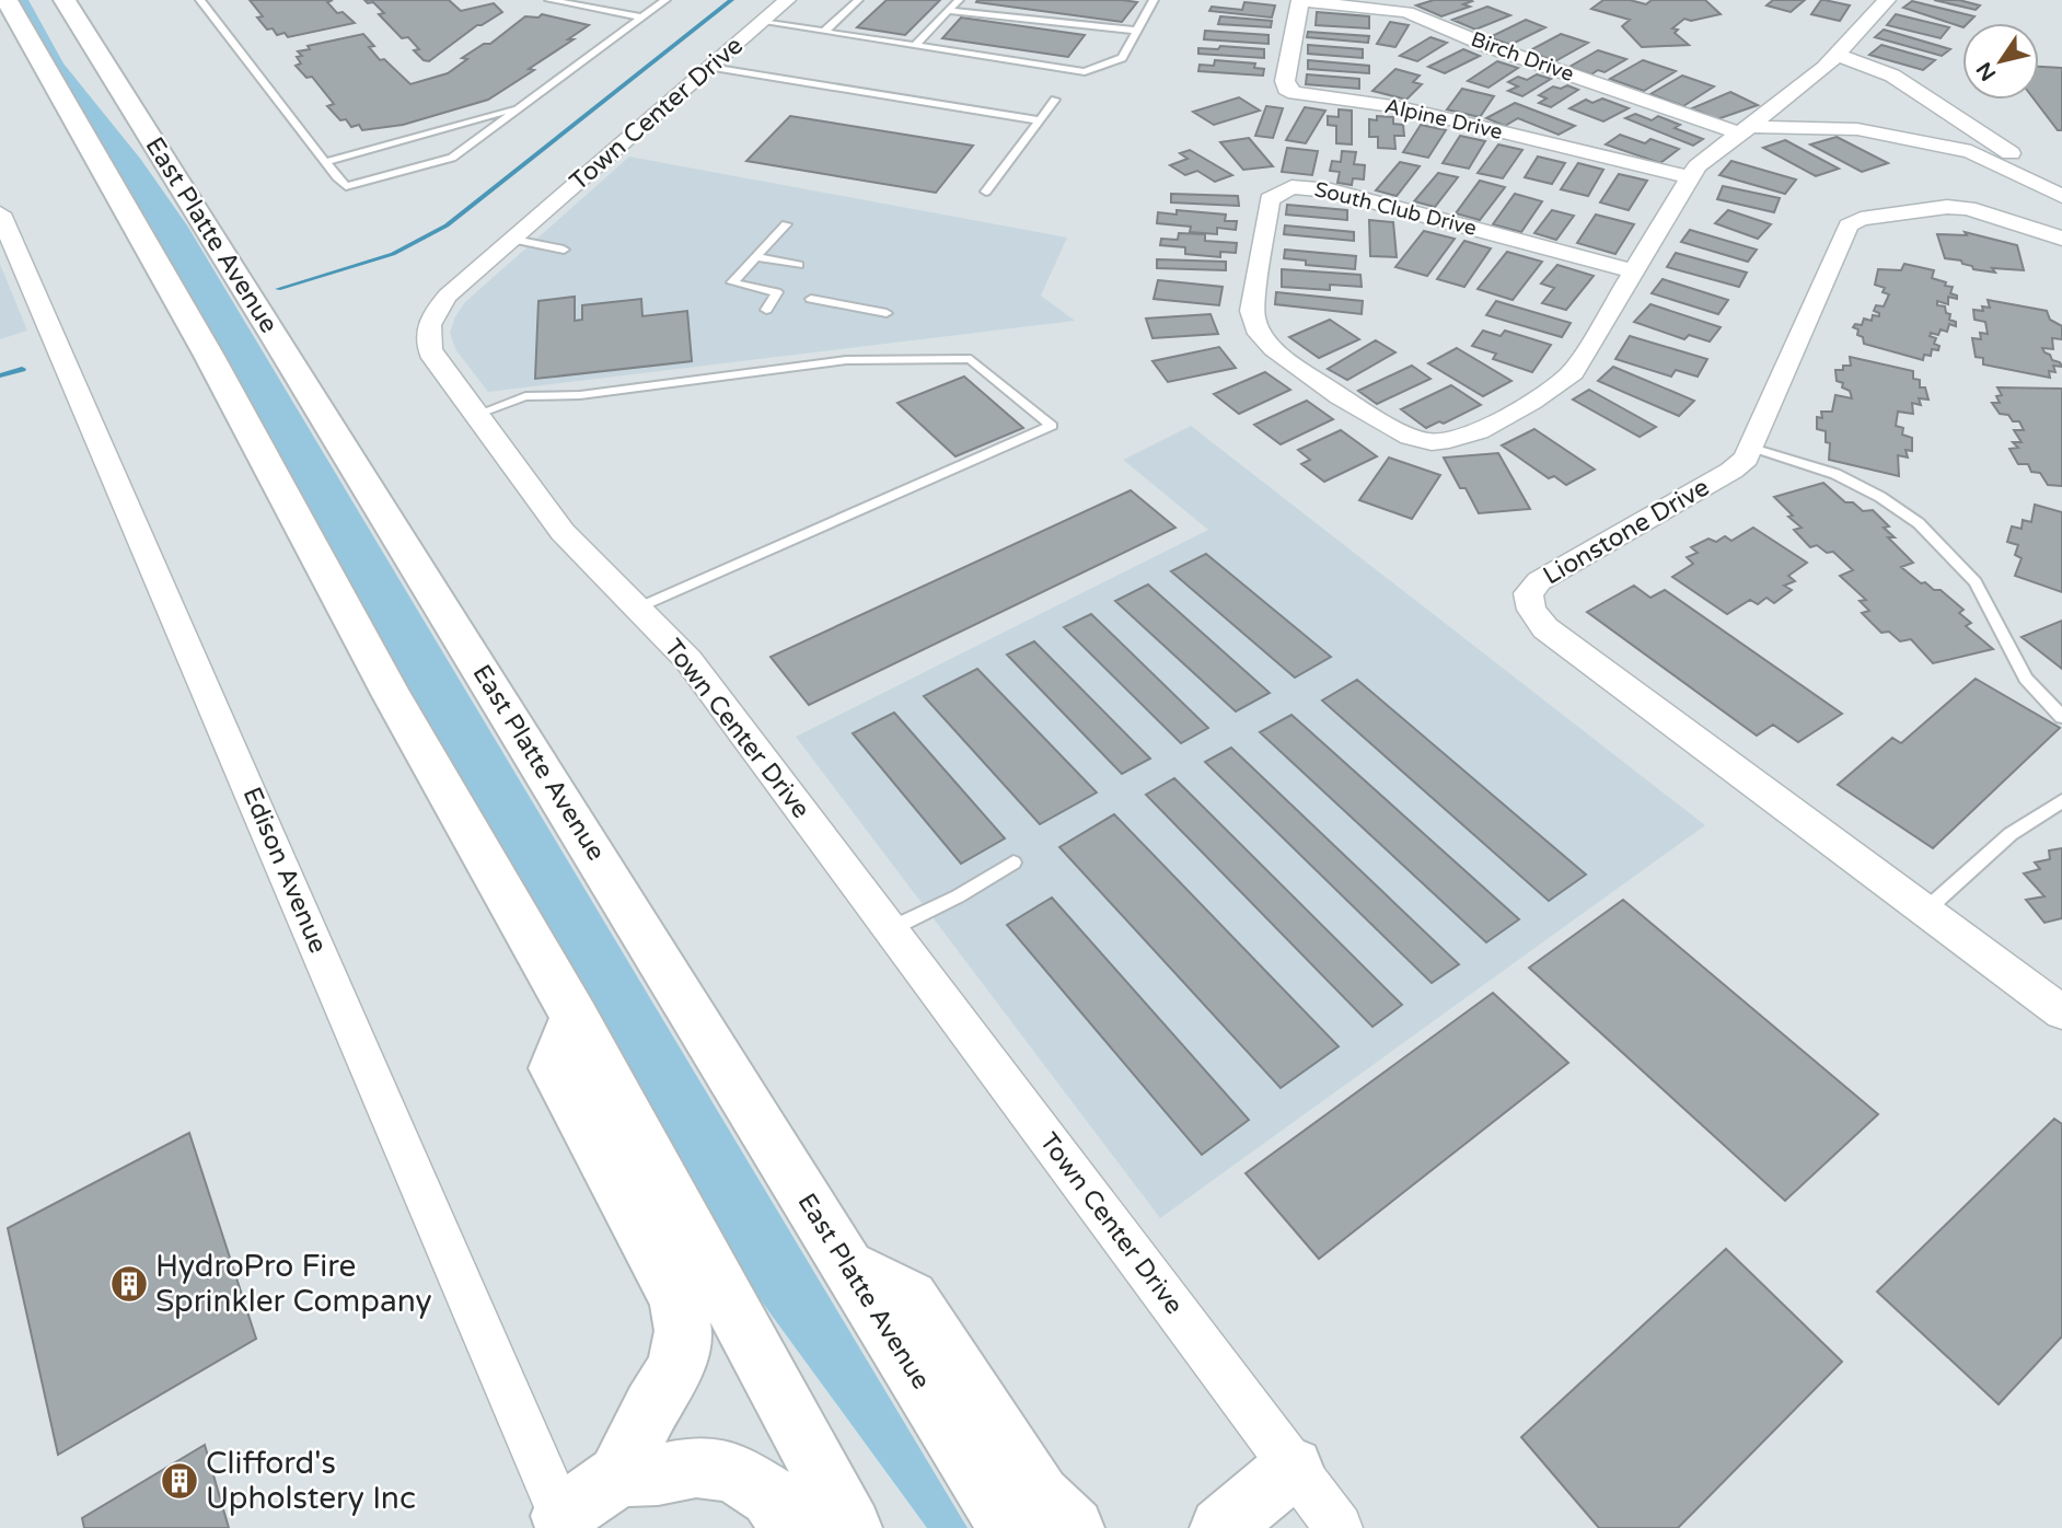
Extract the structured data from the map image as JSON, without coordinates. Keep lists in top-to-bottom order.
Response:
{
  "streets": {
    "highway": ["East Platte Avenue"],
    "street": [
      "Birch Drive",
      "Town Center Drive",
      "Alpine Drive",
      "South Club Drive",
      "Lionstone Drive",
      "Edison Avenue"
    ]
  },
  "crossings": [
    ["Birch Drive", "Alpine Drive"],
    ["Birch Drive", "South Club Drive"],
    ["Alpine Drive", "South Club Drive"]
  ],
  "places": {
    "building": ["HydroPro Fire Sprinkler Company", "Clifford's Upholstery Inc"]
  },
  "north": "bottom left"
}
